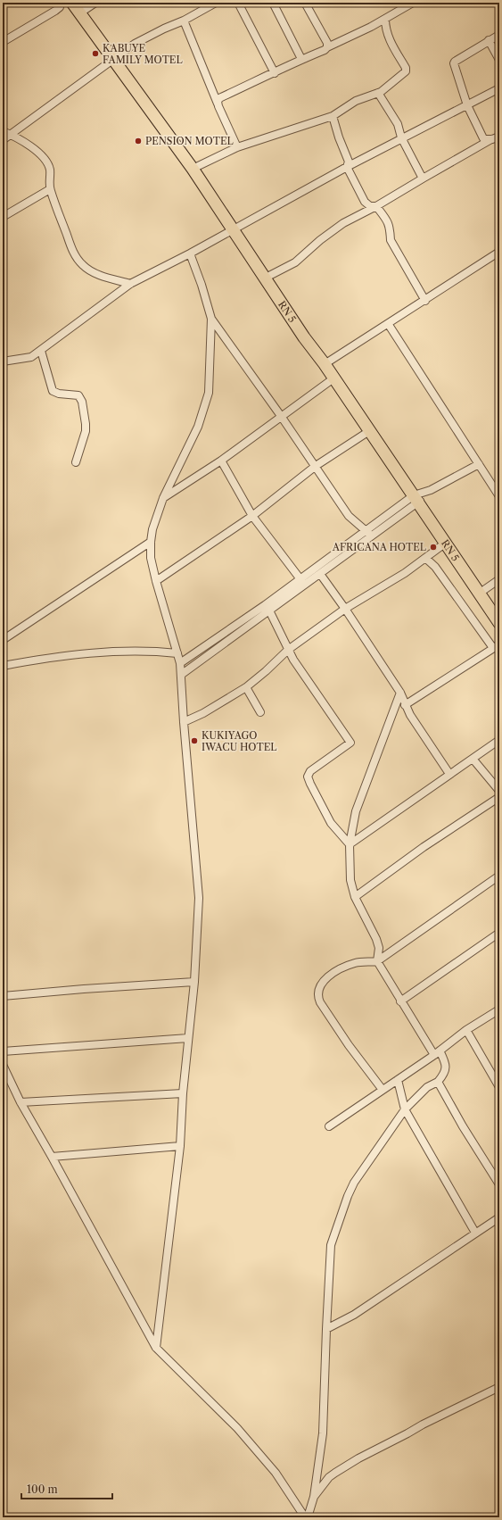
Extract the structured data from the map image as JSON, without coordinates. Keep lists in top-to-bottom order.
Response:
{
  "streets": {
    "main road": ["RN 5"]
  },
  "places": [
    "KABUYE FAMILY MOTEL",
    "PENSION MOTEL",
    "AFRICANA HOTEL",
    "KUKIYAGO IWACU HOTEL"
  ],
  "scale_bar": "100 m"
}
